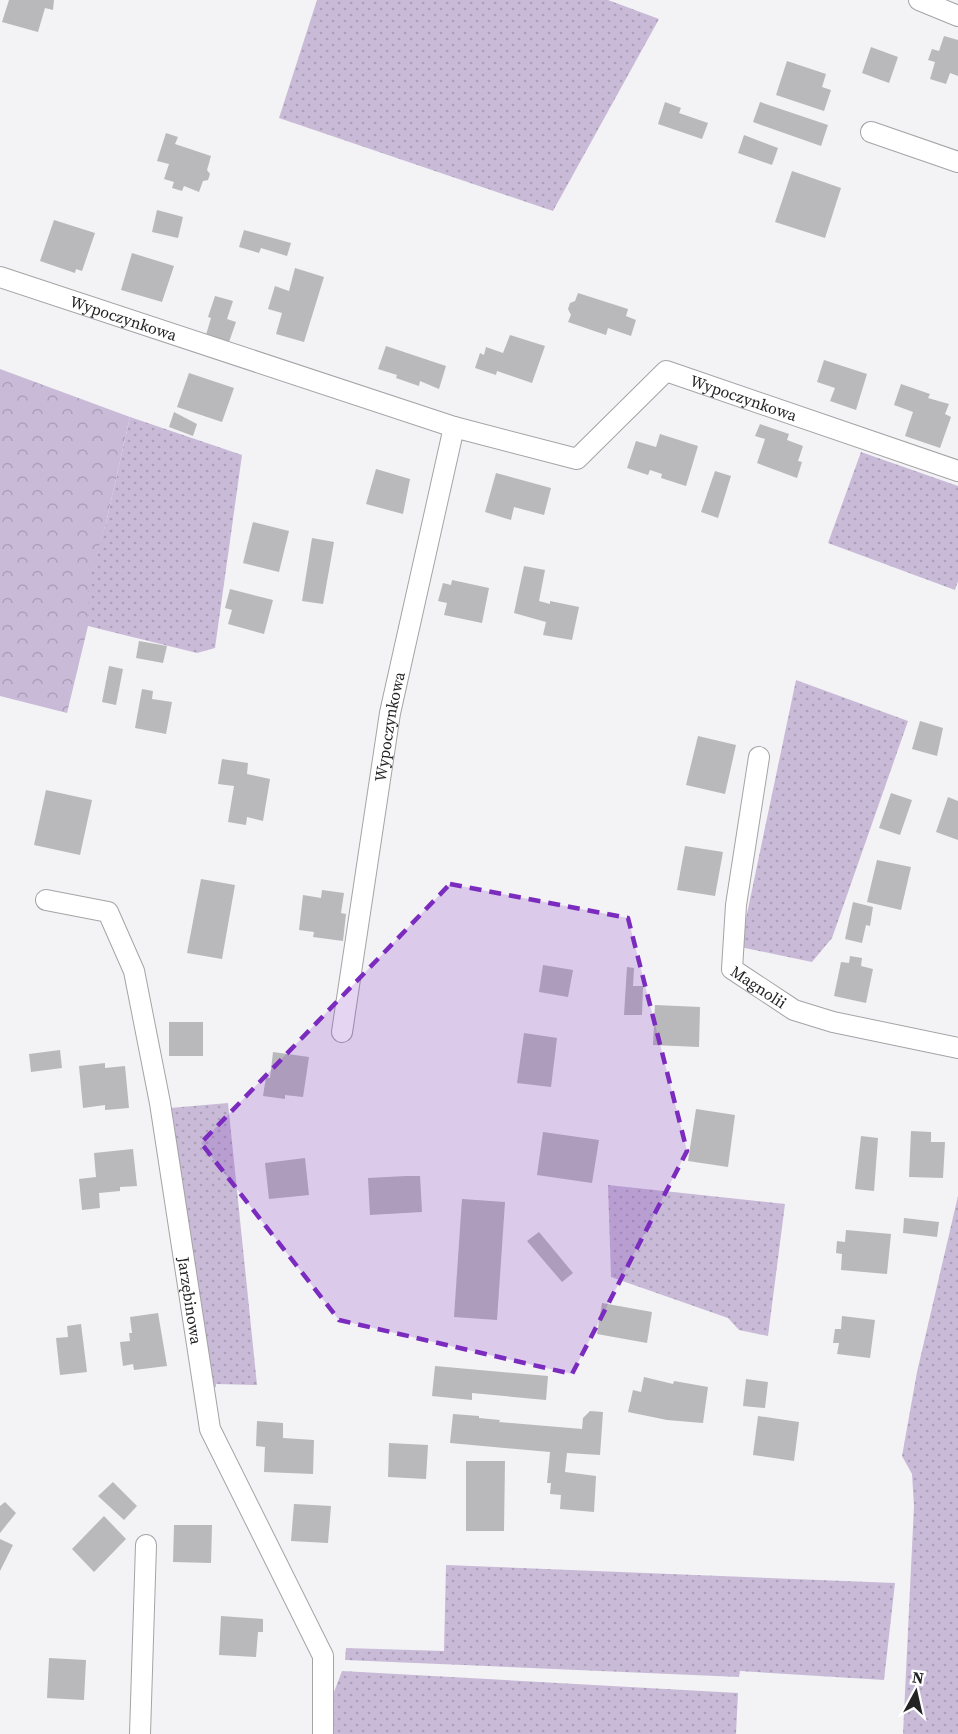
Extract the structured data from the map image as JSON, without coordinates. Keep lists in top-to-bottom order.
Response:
{
  "streets": {
    "street": ["Wypoczynkowa", "Magnolii", "Jarzębinowa"]
  },
  "north": "top"
}
